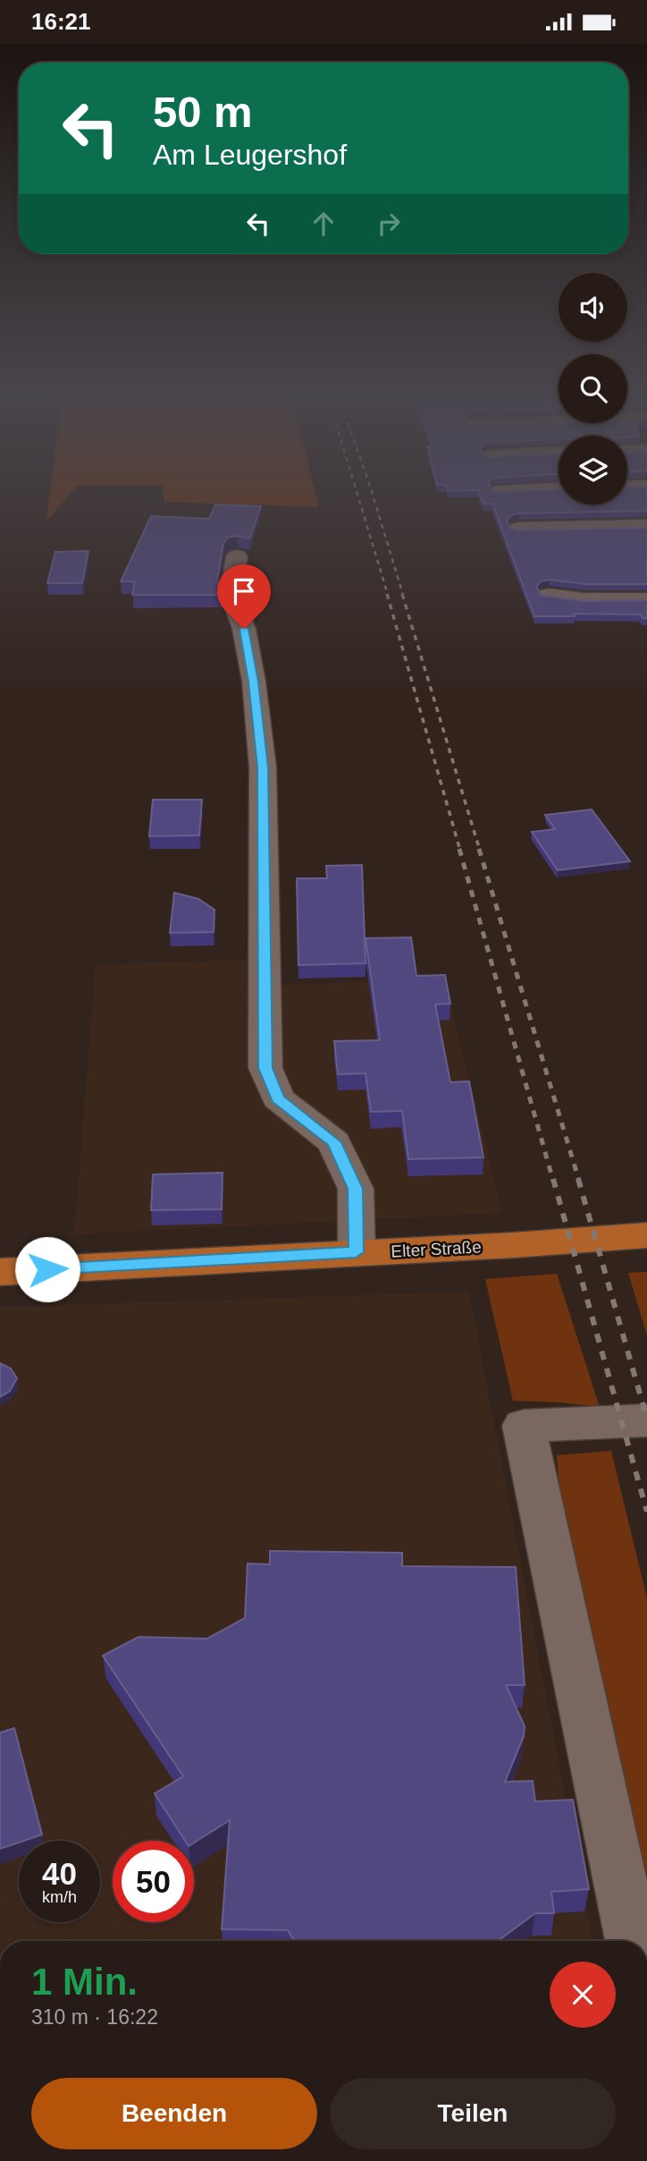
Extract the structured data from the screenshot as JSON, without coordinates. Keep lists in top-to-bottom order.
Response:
{
  "streets": {
    "main road": ["Elter Straße"]
  },
  "page": {
    "status": "16:21",
    "turn": ["50 m", "Am Leugershof"],
    "speed": "40 km/h",
    "limit": "50",
    "heading": ["1 Min.", "310 m · 16:22"],
    "buttons": ["Beenden", "Teilen"]
  }
}
